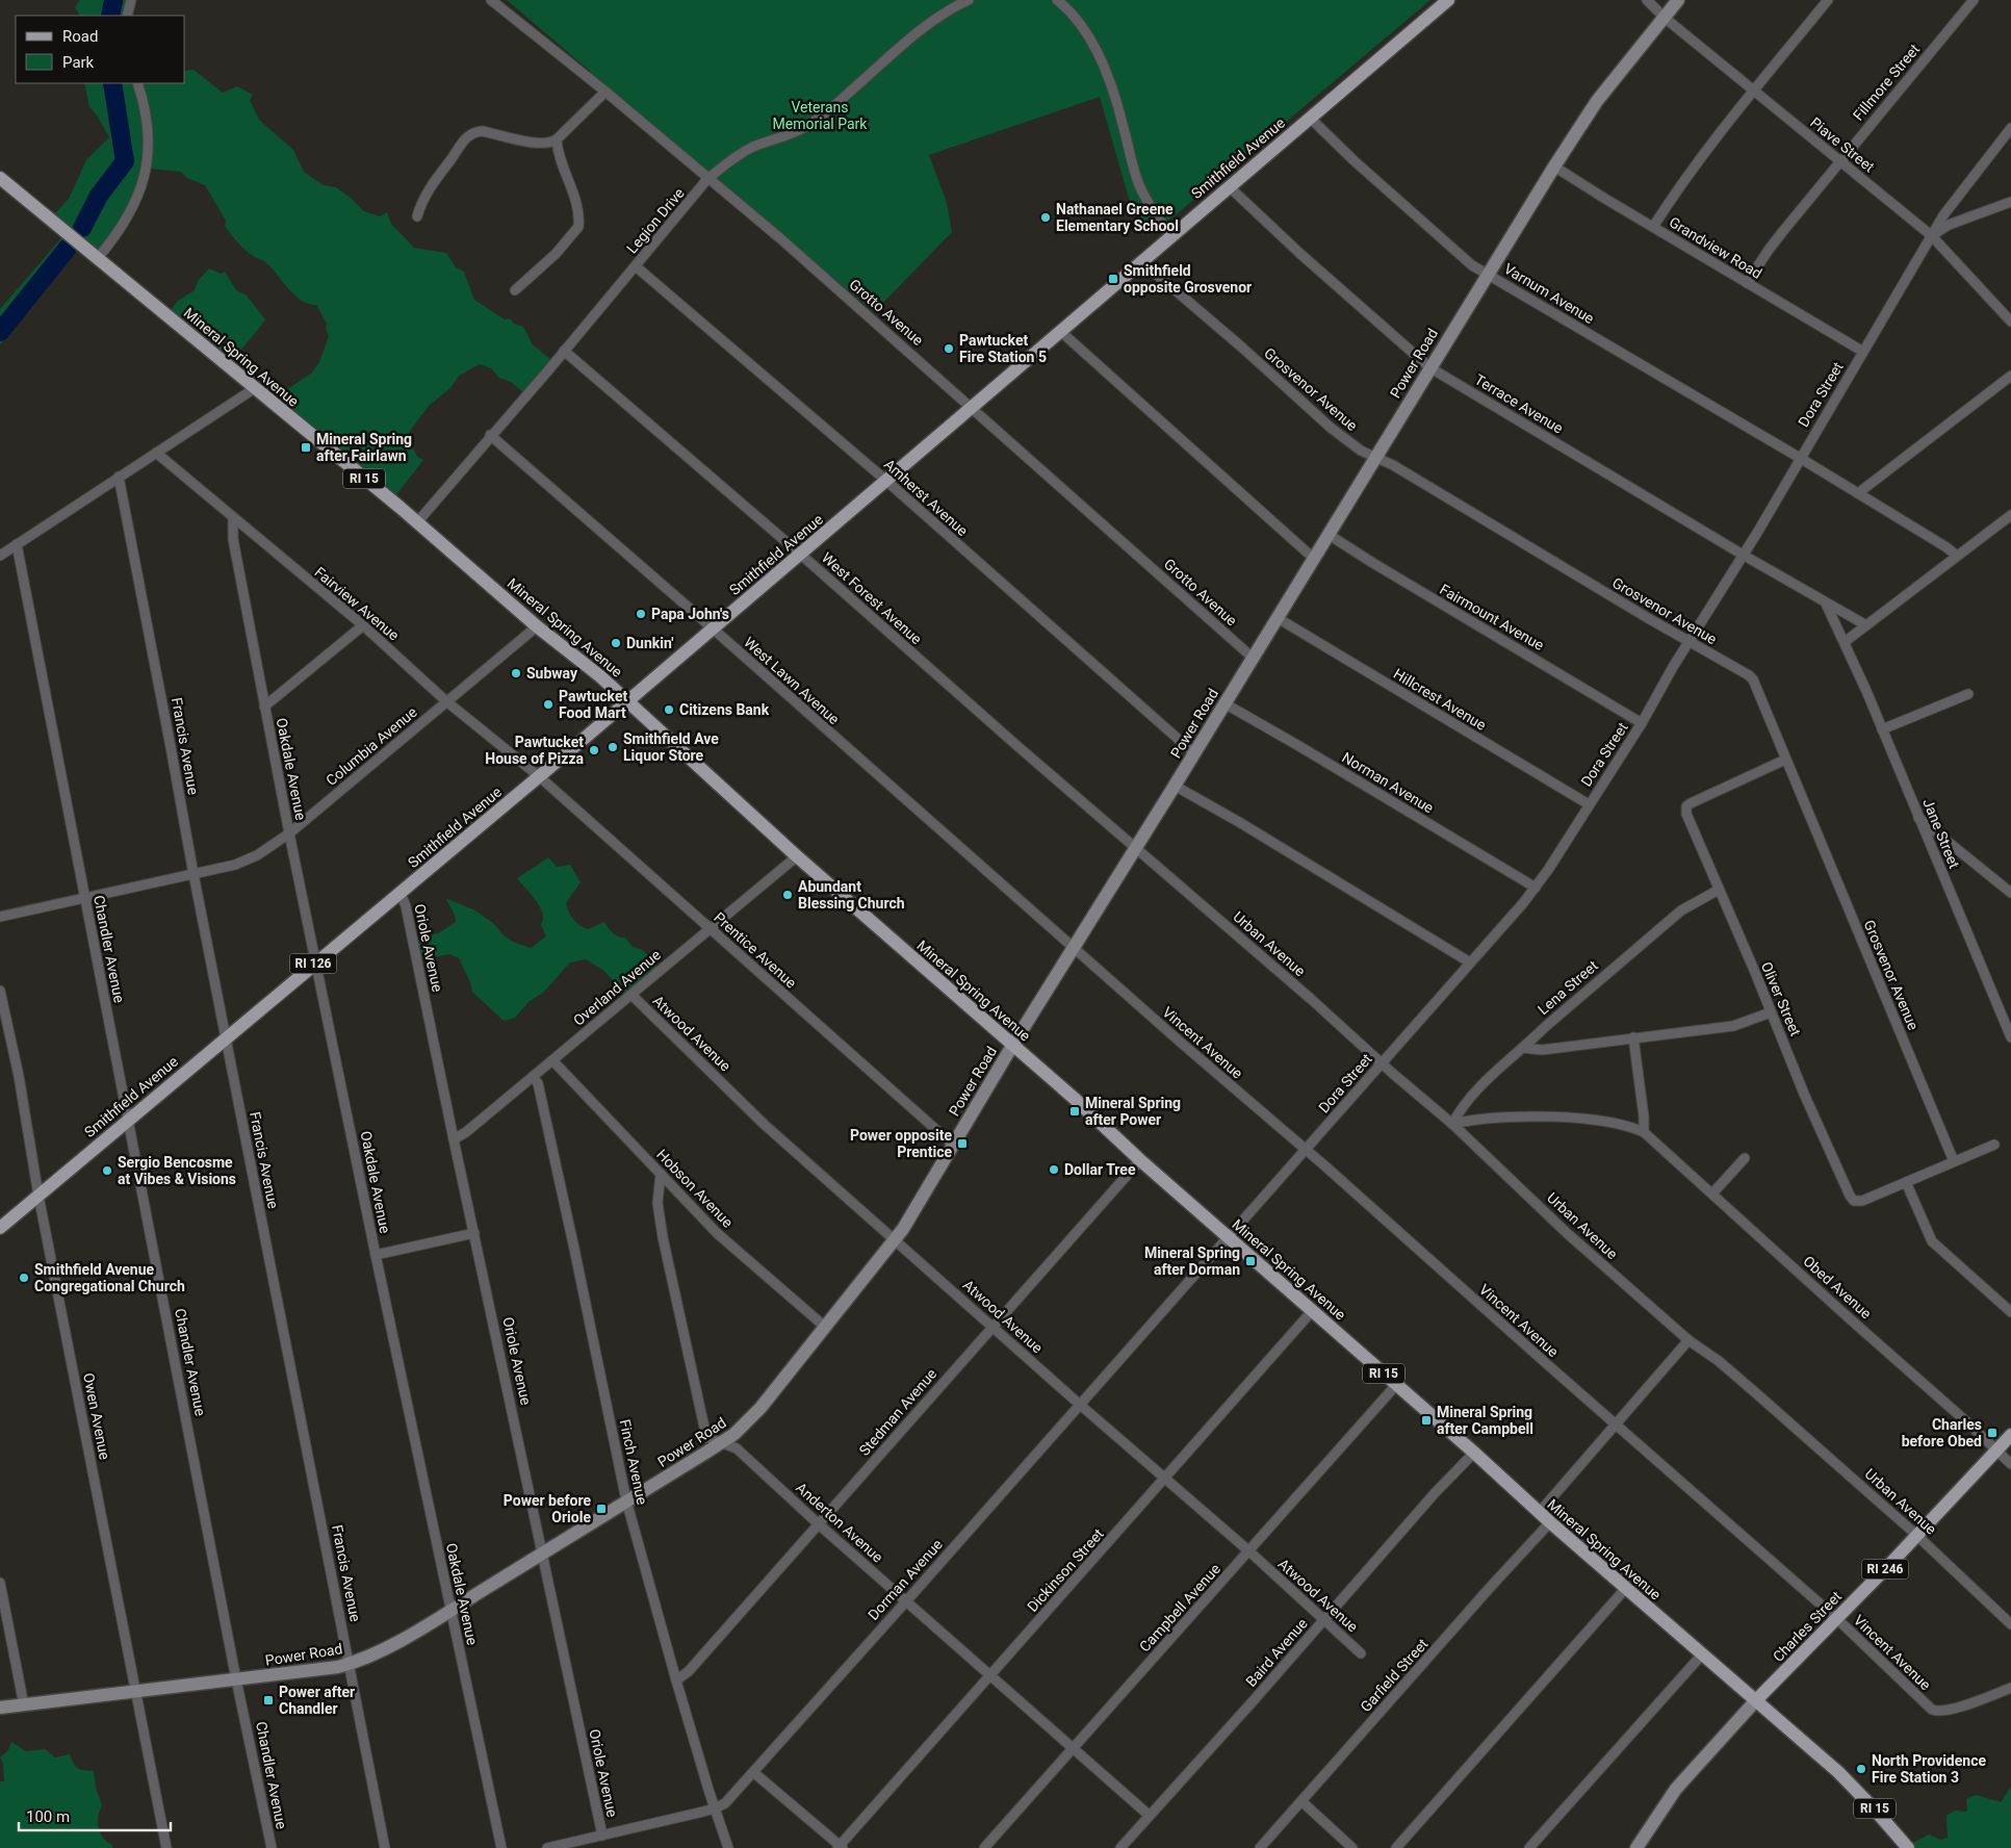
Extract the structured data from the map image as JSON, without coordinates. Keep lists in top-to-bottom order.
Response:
{
  "streets": {
    "main road": [
      "Smithfield Avenue",
      "Mineral Spring Avenue",
      "Power Road",
      "RI 15",
      "RI 126",
      "RI 246",
      "Charles Street"
    ],
    "street": [
      "Fillmore Street",
      "Piave Street",
      "Legion Drive",
      "Grandview Road",
      "Varnum Avenue",
      "Grotto Avenue",
      "Grosvenor Avenue",
      "Dora Street",
      "Terrace Avenue",
      "Amherst Avenue",
      "West Forest Avenue",
      "Fairview Avenue",
      "Fairmount Avenue",
      "West Lawn Avenue",
      "Hillcrest Avenue",
      "Francis Avenue",
      "Columbia Avenue",
      "Oakdale Avenue",
      "Norman Avenue",
      "Jane Street",
      "Urban Avenue",
      "Oriole Avenue",
      "Chandler Avenue",
      "Prentice Avenue",
      "Overland Avenue",
      "Lena Street",
      "Oliver Street",
      "Atwood Avenue",
      "Vincent Avenue",
      "Hobson Avenue",
      "Obed Avenue",
      "Stedman Avenue",
      "Owen Avenue",
      "Finch Avenue",
      "Anderton Avenue",
      "Dickinson Street",
      "Dorman Avenue",
      "Campbell Avenue",
      "Baird Avenue",
      "Garfield Street"
    ]
  },
  "crossings": [
    ["Fillmore Street", "Piave Street"],
    ["Fillmore Street", "Grandview Road"],
    ["Piave Street", "Power Road"],
    ["Piave Street", "Dora Street"],
    ["Smithfield Avenue", "Varnum Avenue"],
    ["Smithfield Avenue", "Grotto Avenue"],
    ["Smithfield Avenue", "Mineral Spring Avenue"],
    ["Smithfield Avenue", "Grosvenor Avenue"],
    ["Smithfield Avenue", "Terrace Avenue"],
    ["Smithfield Avenue", "Amherst Avenue"],
    ["Smithfield Avenue", "West Forest Avenue"],
    ["Smithfield Avenue", "Fairview Avenue"],
    ["Smithfield Avenue", "West Lawn Avenue"],
    ["Smithfield Avenue", "Francis Avenue"],
    ["Smithfield Avenue", "Oakdale Avenue"],
    ["Smithfield Avenue", "Oriole Avenue"],
    ["Smithfield Avenue", "Chandler Avenue"],
    ["Smithfield Avenue", "Prentice Avenue"],
    ["Smithfield Avenue", "Owen Avenue"],
    ["Legion Drive", "Grotto Avenue"],
    ["Legion Drive", "Mineral Spring Avenue"],
    ["Legion Drive", "Amherst Avenue"],
    ["Legion Drive", "West Forest Avenue"],
    ["Legion Drive", "West Lawn Avenue"],
    ["Grandview Road", "Power Road"],
    ["Grandview Road", "Dora Street"],
    ["Varnum Avenue", "Power Road"],
    ["Varnum Avenue", "Dora Street"],
    ["Grotto Avenue", "Power Road"],
    ["Mineral Spring Avenue", "Power Road"],
    ["Mineral Spring Avenue", "Dora Street"],
    ["Mineral Spring Avenue", "Columbia Avenue"],
    ["Mineral Spring Avenue", "Overland Avenue"],
    ["Mineral Spring Avenue", "Stedman Avenue"],
    ["Mineral Spring Avenue", "Dickinson Street"],
    ["Mineral Spring Avenue", "Dorman Avenue"],
    ["Mineral Spring Avenue", "Campbell Avenue"],
    ["Mineral Spring Avenue", "Charles Street"],
    ["Mineral Spring Avenue", "Baird Avenue"],
    ["Mineral Spring Avenue", "Garfield Street"],
    ["Power Road", "Grosvenor Avenue"],
    ["Power Road", "Terrace Avenue"],
    ["Power Road", "Amherst Avenue"],
    ["Power Road", "West Forest Avenue"],
    ["Power Road", "Fairmount Avenue"],
    ["Power Road", "West Lawn Avenue"],
    ["Power Road", "Hillcrest Avenue"],
    ["Power Road", "Francis Avenue"],
    ["Power Road", "Oakdale Avenue"],
    ["Power Road", "Norman Avenue"],
    ["Power Road", "Urban Avenue"],
    ["Power Road", "Oriole Avenue"],
    ["Power Road", "Chandler Avenue"],
    ["Power Road", "Prentice Avenue"],
    ["Power Road", "Atwood Avenue"],
    ["Power Road", "Vincent Avenue"],
    ["Power Road", "Hobson Avenue"],
    ["Power Road", "Owen Avenue"],
    ["Power Road", "Finch Avenue"],
    ["Power Road", "Anderton Avenue"],
    ["Grosvenor Avenue", "Dora Street"],
    ["Grosvenor Avenue", "Oliver Street"],
    ["Dora Street", "Terrace Avenue"],
    ["Dora Street", "Fairmount Avenue"],
    ["Dora Street", "Hillcrest Avenue"],
    ["Dora Street", "Norman Avenue"],
    ["Dora Street", "Urban Avenue"],
    ["Dora Street", "Vincent Avenue"],
    ["Dora Street", "Dorman Avenue"],
    ["West Forest Avenue", "Urban Avenue"],
    ["Fairview Avenue", "Columbia Avenue"],
    ["Fairview Avenue", "Oakdale Avenue"],
    ["Fairview Avenue", "Prentice Avenue"],
    ["West Lawn Avenue", "Vincent Avenue"],
    ["Francis Avenue", "Columbia Avenue"],
    ["Columbia Avenue", "Oakdale Avenue"],
    ["Columbia Avenue", "Chandler Avenue"],
    ["Urban Avenue", "Lena Street"],
    ["Urban Avenue", "Obed Avenue"],
    ["Urban Avenue", "Charles Street"],
    ["Oriole Avenue", "Overland Avenue"],
    ["Oriole Avenue", "Dorman Avenue"],
    ["Prentice Avenue", "Overland Avenue"],
    ["Overland Avenue", "Atwood Avenue"],
    ["Overland Avenue", "Hobson Avenue"],
    ["Overland Avenue", "Finch Avenue"],
    ["Lena Street", "Oliver Street"],
    ["Lena Street", "Obed Avenue"],
    ["Atwood Avenue", "Stedman Avenue"],
    ["Atwood Avenue", "Dickinson Street"],
    ["Atwood Avenue", "Dorman Avenue"],
    ["Atwood Avenue", "Campbell Avenue"],
    ["Atwood Avenue", "Baird Avenue"],
    ["Vincent Avenue", "Charles Street"],
    ["Hobson Avenue", "Anderton Avenue"],
    ["Obed Avenue", "Charles Street"],
    ["Stedman Avenue", "Finch Avenue"],
    ["Stedman Avenue", "Anderton Avenue"],
    ["Finch Avenue", "Dorman Avenue"],
    ["Anderton Avenue", "Dickinson Street"],
    ["Anderton Avenue", "Dorman Avenue"],
    ["Anderton Avenue", "Campbell Avenue"],
    ["Anderton Avenue", "Baird Avenue"]
  ],
  "parks": ["Veterans Memorial Park"],
  "places": {
    "other": [
      "Nathanael Greene Elementary School",
      "Pawtucket Fire Station 5",
      "Papa John's",
      "Dunkin'",
      "Subway",
      "Pawtucket Food Mart",
      "Citizens Bank",
      "Smithfield Ave Liquor Store",
      "Pawtucket House of Pizza",
      "Abundant Blessing Church",
      "Dollar Tree",
      "Sergio Bencosme at Vibes & Visions",
      "Smithfield Avenue Congregational Church",
      "North Providence Fire Station 3"
    ],
    "transit": [
      "Smithfield opposite Grosvenor",
      "Mineral Spring after Fairlawn",
      "Mineral Spring after Power",
      "Power opposite Prentice",
      "Mineral Spring after Dorman",
      "Mineral Spring after Campbell",
      "Charles before Obed",
      "Power before Oriole",
      "Power after Chandler"
    ]
  },
  "legend": ["Road", "Park"],
  "scale_bar": "100 m"
}
